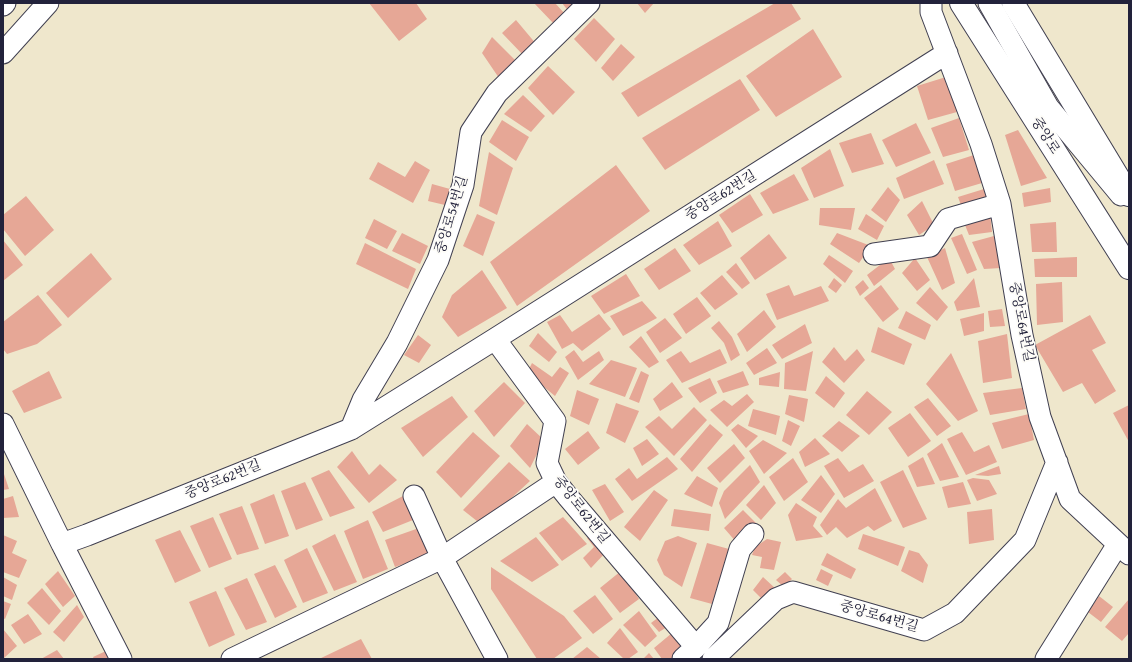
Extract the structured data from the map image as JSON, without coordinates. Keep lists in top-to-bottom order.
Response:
{
  "streets": {
    "main road": ["중앙로"],
    "street": ["중앙로62번길", "중앙로54번길", "중앙로64번길"]
  },
  "crossings": [
    ["중앙로62번길", "중앙로54번길"],
    ["중앙로62번길", "중앙로64번길"]
  ]
}
